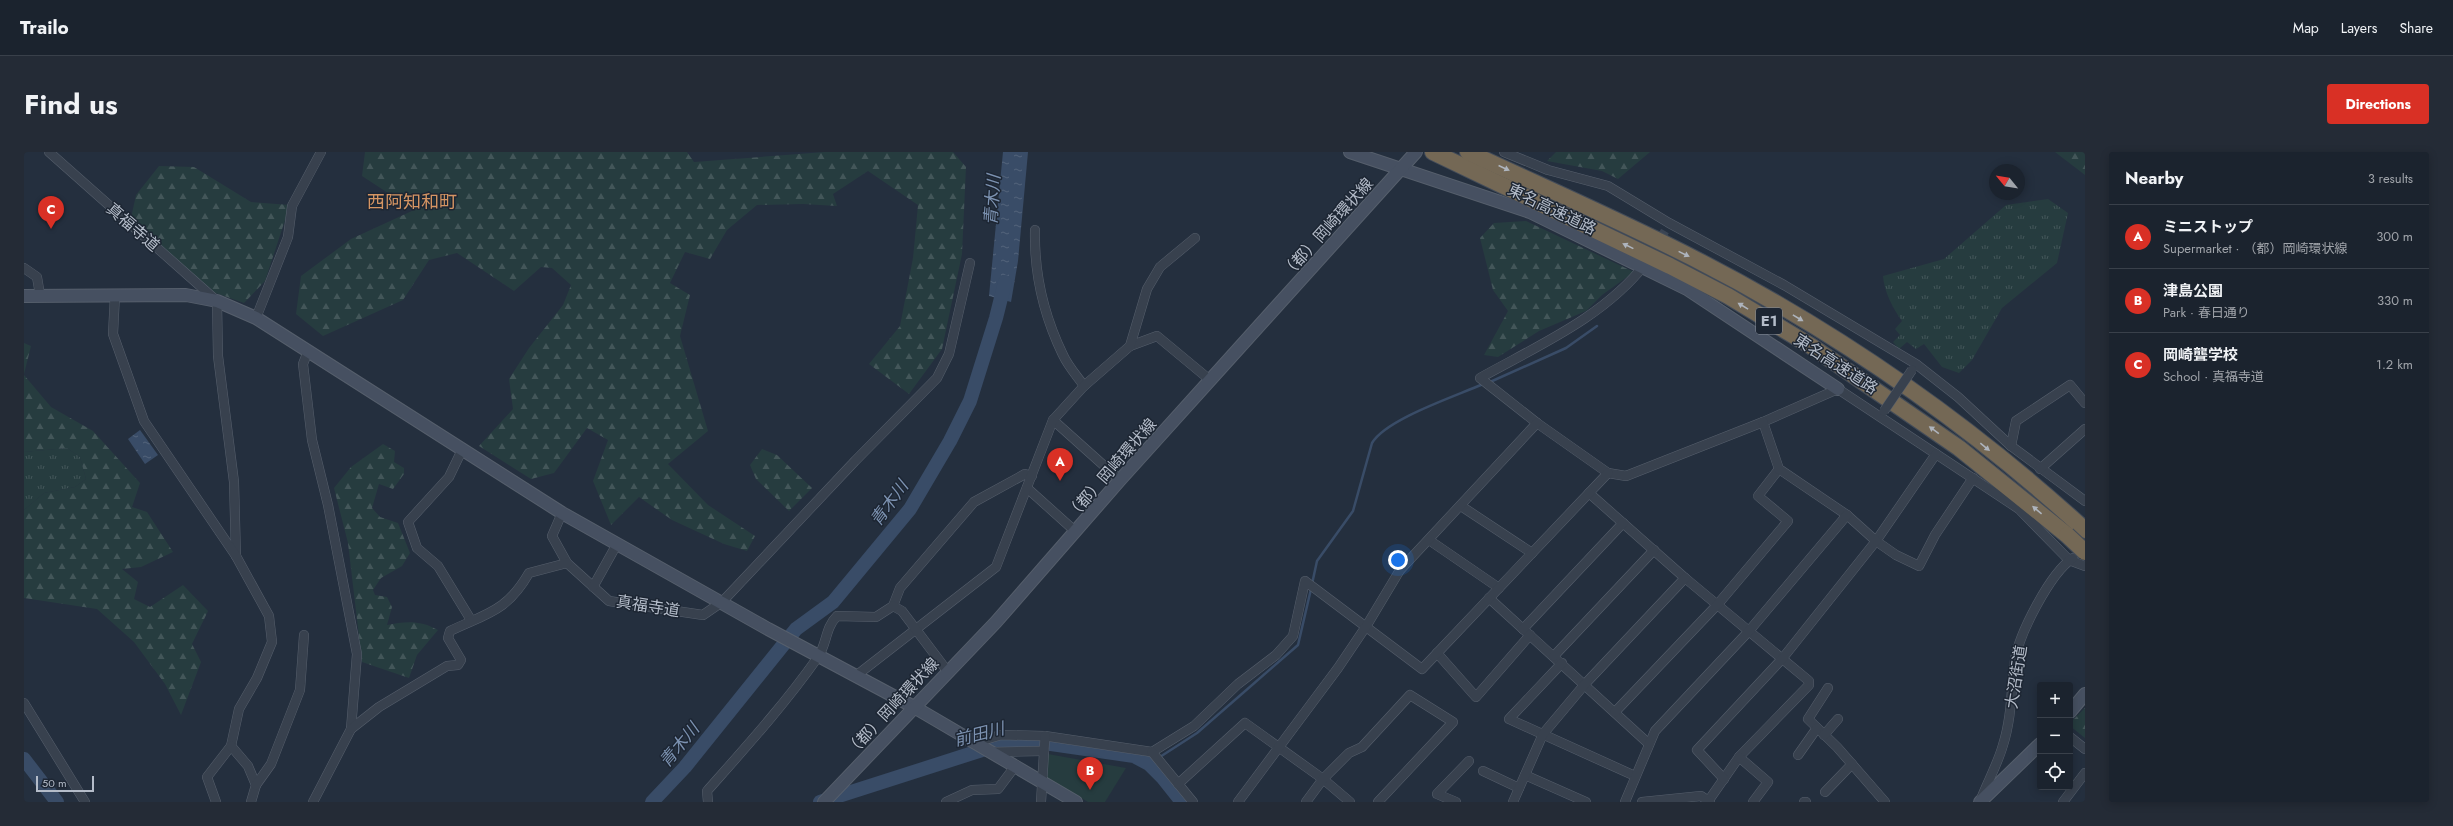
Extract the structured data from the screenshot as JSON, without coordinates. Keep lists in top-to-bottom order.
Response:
{
  "streets": {
    "highway": ["東名高速道路", "E1"],
    "street": ["真福寺道", "（都）岡崎環状線", "大沼街道"]
  },
  "crossings": [
    ["東名高速道路", "大沼街道"]
  ],
  "districts": ["西阿知和町"],
  "water": ["青木川", "前田川"],
  "scale_bar": "50 m",
  "north": "top left",
  "page": {
    "header": "Trailo",
    "nav": ["Map", "Layers", "Share"],
    "title": "Find us",
    "buttons": "Directions",
    "heading": ["Nearby", "3 results"],
    "pins": ["C", "A", "B"],
    "list": [
      {
        "mark": "A",
        "name": "ミニストップ",
        "note": "Supermarket · （都）岡崎環状線",
        "value": "300 m"
      },
      {
        "mark": "B",
        "name": "津島公園",
        "note": "Park · 春日通り",
        "value": "330 m"
      },
      {
        "mark": "C",
        "name": "岡崎聾学校",
        "note": "School · 真福寺道",
        "value": "1.2 km"
      }
    ],
    "map_buttons": ["+", "−"],
    "scale": "50 m"
  }
}
